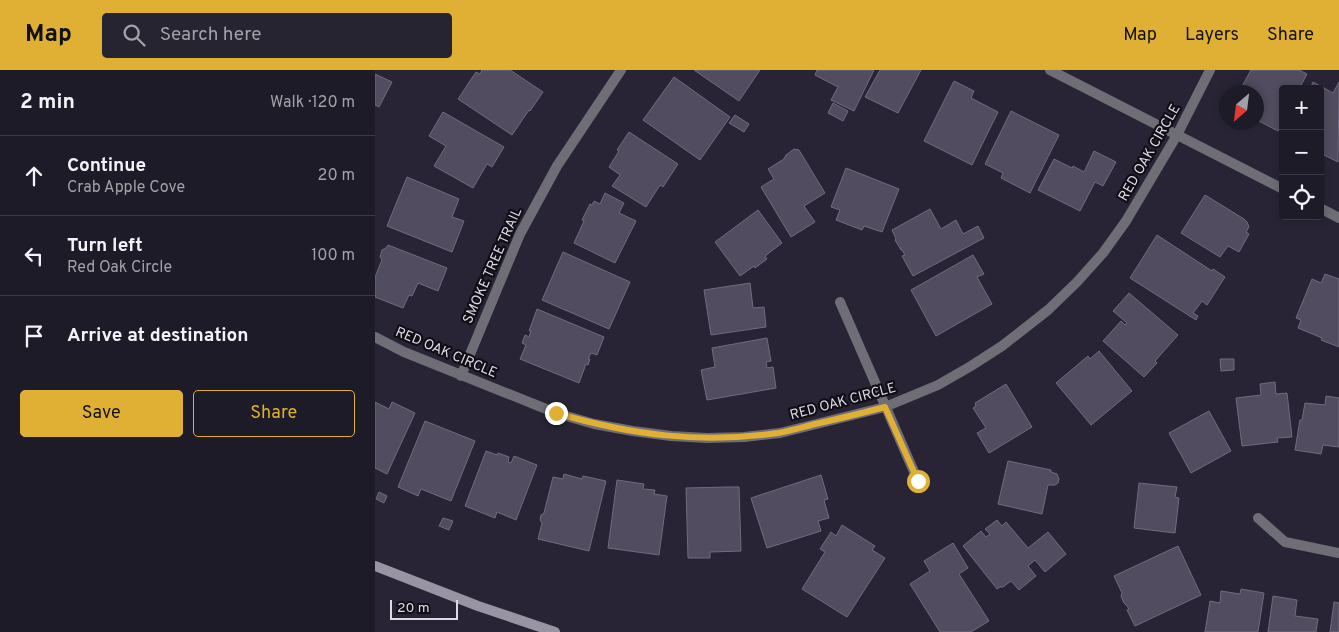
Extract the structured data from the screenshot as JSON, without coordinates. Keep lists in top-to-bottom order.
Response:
{
  "streets": {
    "street": ["RED OAK CIRCLE", "SMOKE TREE TRAIL"]
  },
  "crossings": [
    ["RED OAK CIRCLE", "SMOKE TREE TRAIL"]
  ],
  "scale_bar": "20 m",
  "north": "bottom left",
  "page": {
    "header": "Map",
    "search": "Search here",
    "nav": ["Map", "Layers", "Share"],
    "heading": ["2 min", "Walk · 120 m"],
    "map_buttons": ["+", "−"],
    "list": [
      ["Continue", "Crab Apple Cove", "20 m"],
      ["Turn left", "Red Oak Circle", "100 m"],
      "Arrive at destination"
    ],
    "buttons": ["Save", "Share"],
    "scale": "20 m"
  }
}
